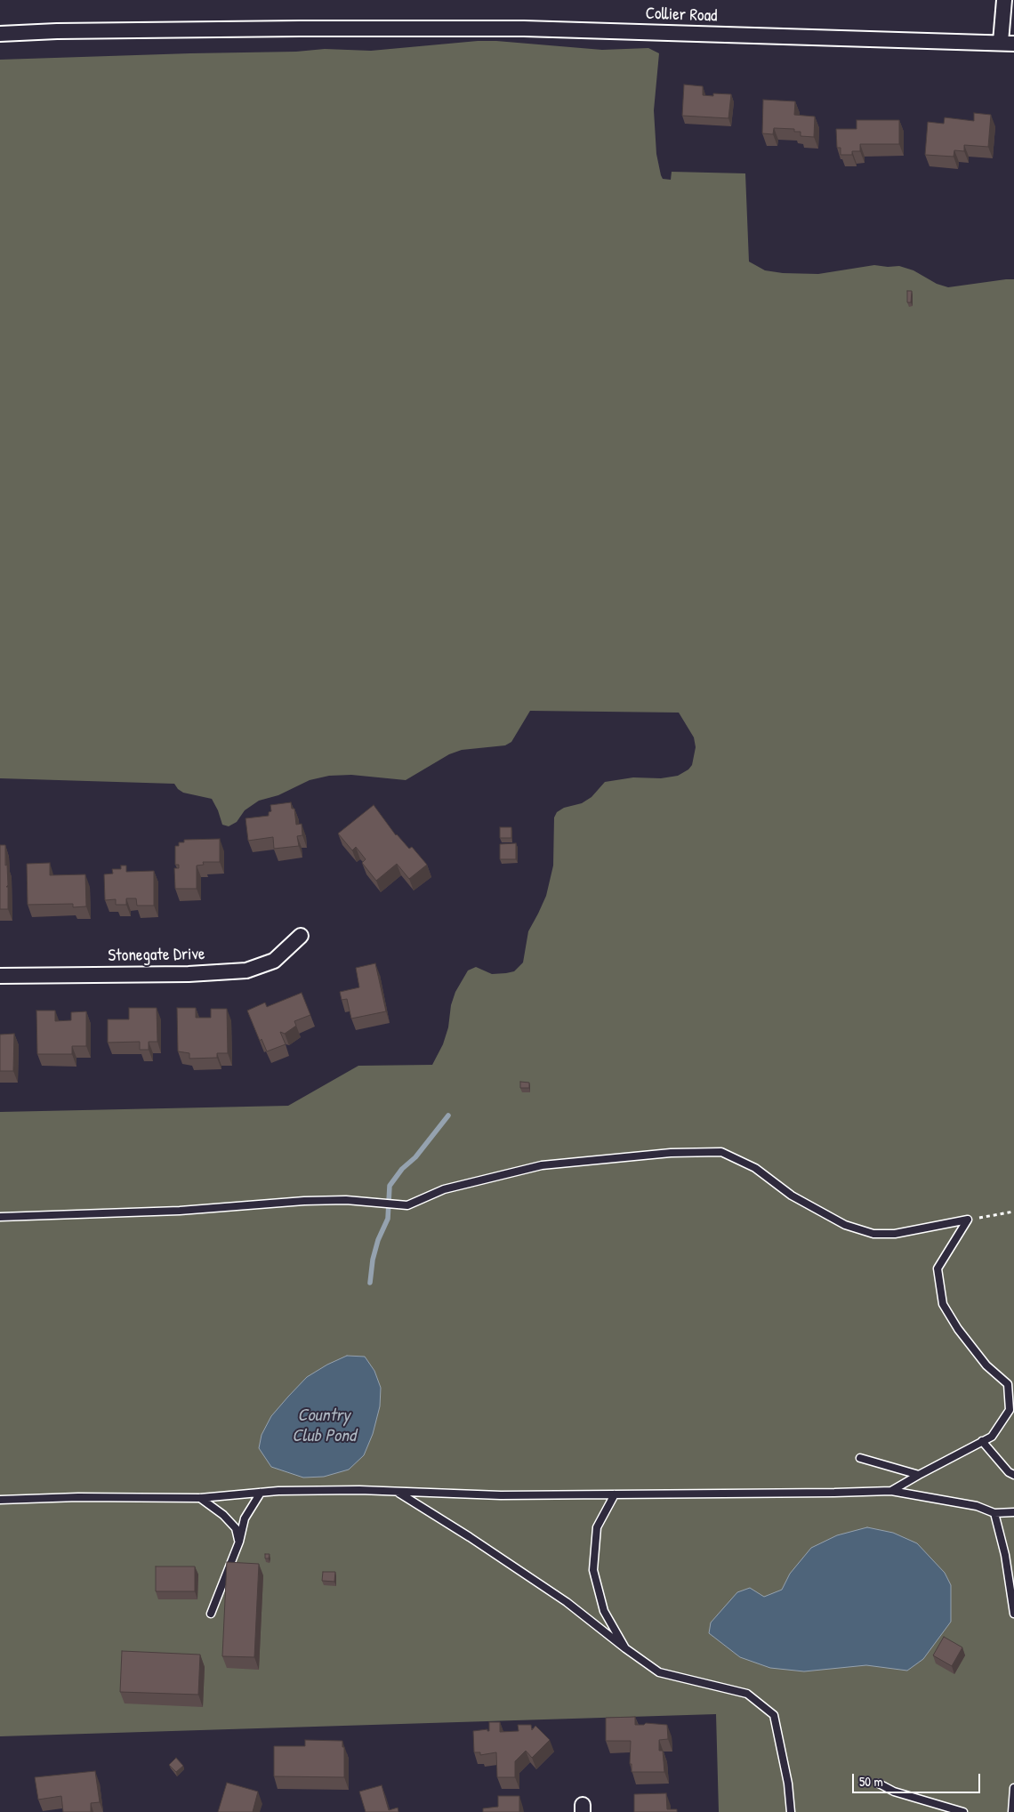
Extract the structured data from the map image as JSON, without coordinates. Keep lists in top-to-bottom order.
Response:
{
  "streets": {
    "street": ["Collier Road", "Stonegate Drive"]
  },
  "water": ["Country Club Pond"],
  "scale_bar": "50 m"
}
